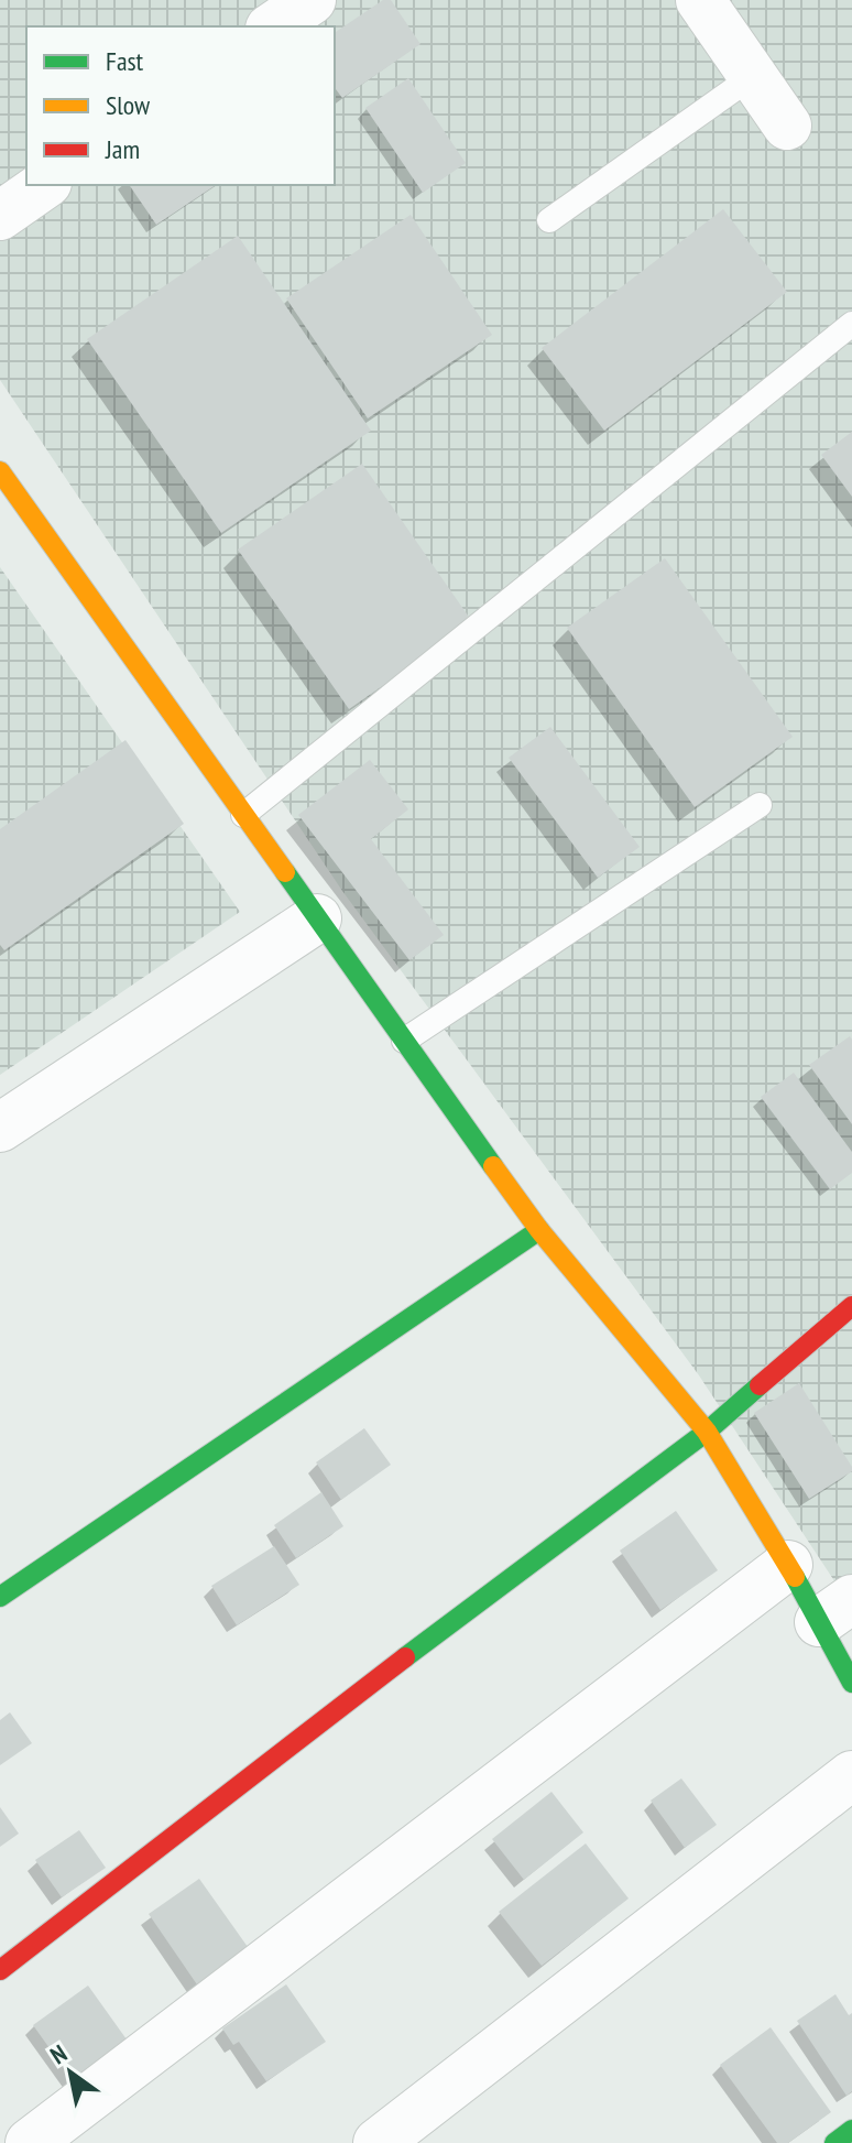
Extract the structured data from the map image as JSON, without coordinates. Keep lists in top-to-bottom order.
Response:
{
  "legend": ["Fast", "Slow", "Jam"],
  "north": "top left"
}
